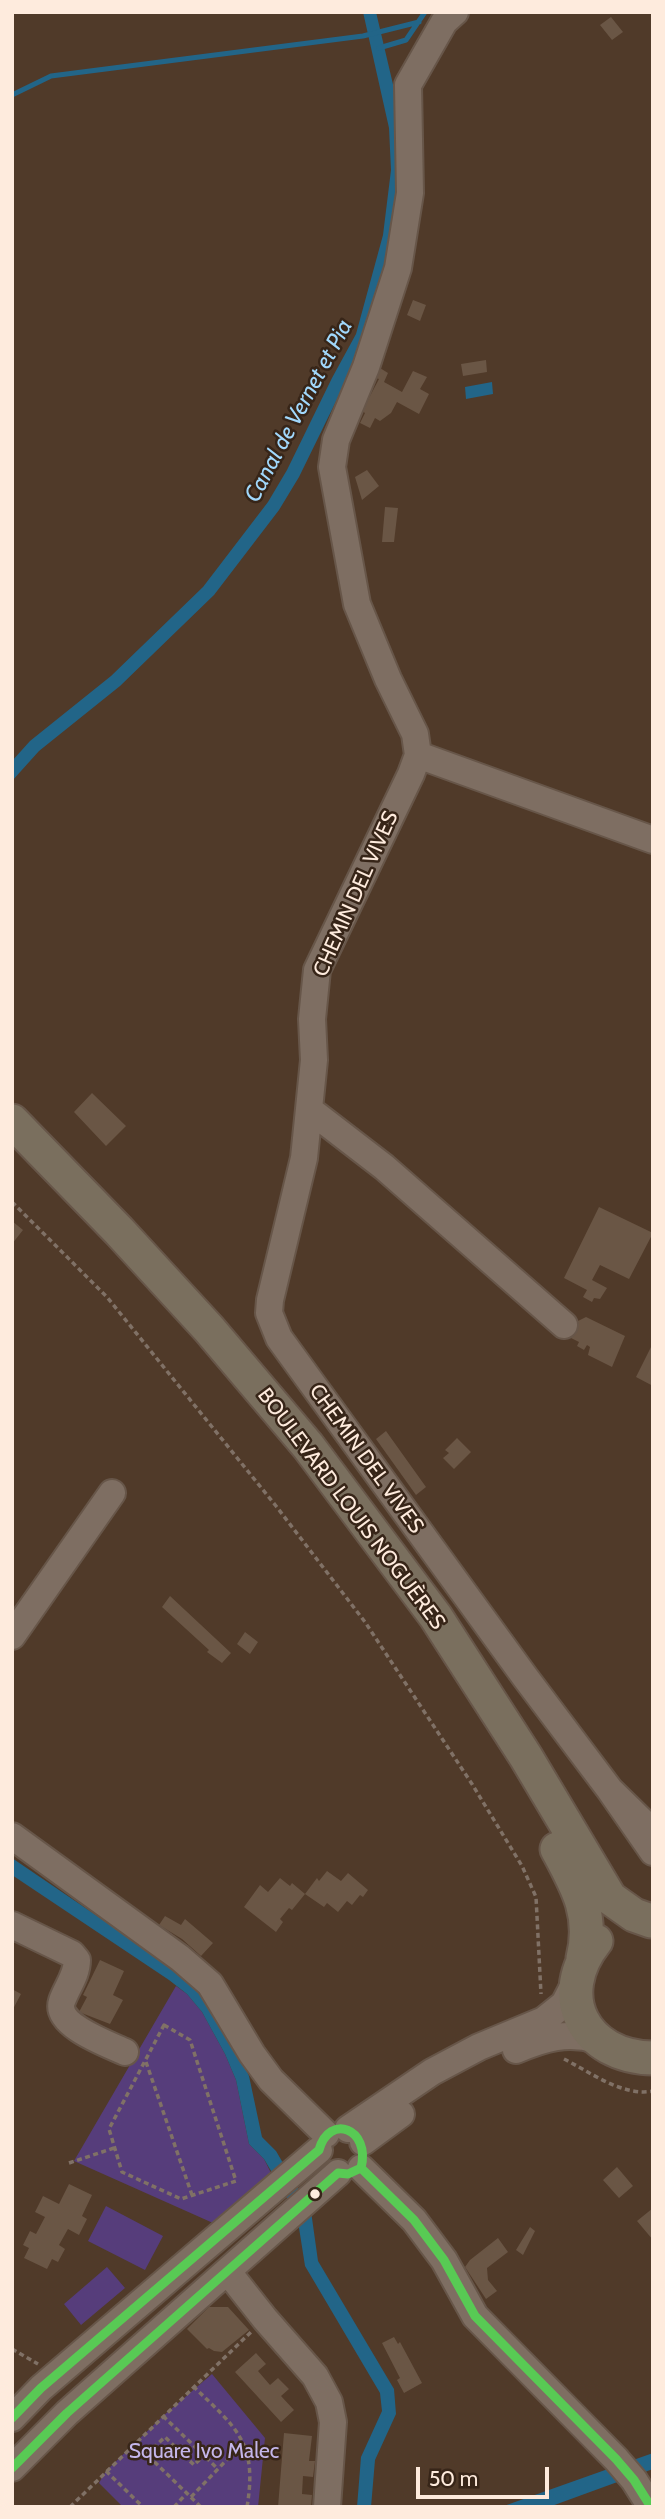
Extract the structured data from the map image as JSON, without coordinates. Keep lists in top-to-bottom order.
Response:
{
  "streets": {
    "main road": ["BOULEVARD LOUIS NOGUÈRES"],
    "street": ["CHEMIN DEL VIVES"]
  },
  "water": ["Canal de Vernet et Pia"],
  "parks": ["Square Ivo Malec"],
  "scale_bar": "50 m"
}
